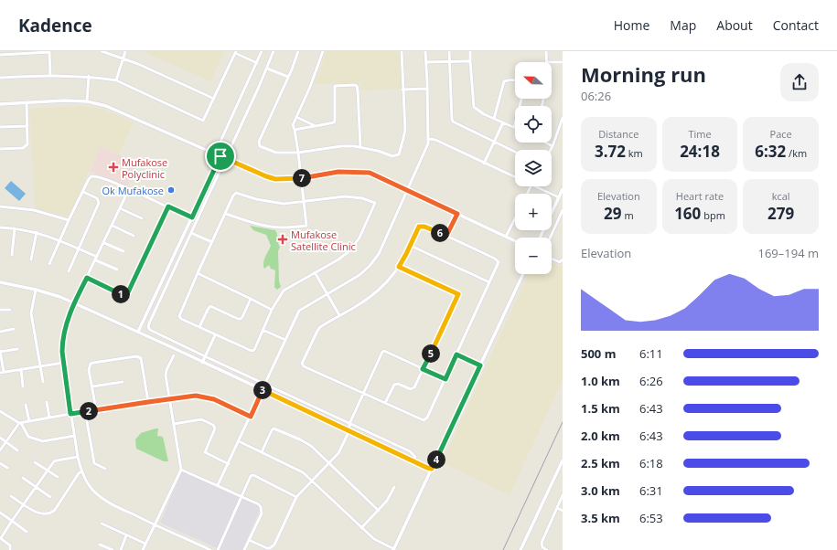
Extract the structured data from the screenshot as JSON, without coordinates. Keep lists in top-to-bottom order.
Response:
{
  "places": {
    "health": ["Mufakose Polyclinic", "Mufakose Satellite Clinic"],
    "other": ["Ok Mufakose"]
  },
  "north": "left",
  "page": {
    "header": "Kadence",
    "nav": [
      "Home",
      "Map",
      "About",
      "Contact"
    ],
    "heading": ["Morning run", "06:26"],
    "map_buttons": ["+", "−"],
    "stats": [
      ["Distance", "3.72 km"],
      ["Time", "24:18"],
      ["Pace", "6:32 /km"],
      ["Elevation", "29 m"],
      ["Heart rate", "160 bpm"],
      ["kcal", "279"]
    ],
    "pins": [
      "7",
      "6",
      "1",
      "5",
      "3",
      "2",
      "4"
    ],
    "chart": ["Elevation", "169–194 m"],
    "list": [
      {
        "name": "500 m",
        "note": "6:11"
      },
      {
        "name": "1.0 km",
        "note": "6:26"
      },
      {
        "name": "1.5 km",
        "note": "6:43"
      },
      {
        "name": "2.0 km",
        "note": "6:43"
      },
      {
        "name": "2.5 km",
        "note": "6:18"
      },
      {
        "name": "3.0 km",
        "note": "6:31"
      },
      {
        "name": "3.5 km",
        "note": "6:53"
      }
    ]
  }
}
